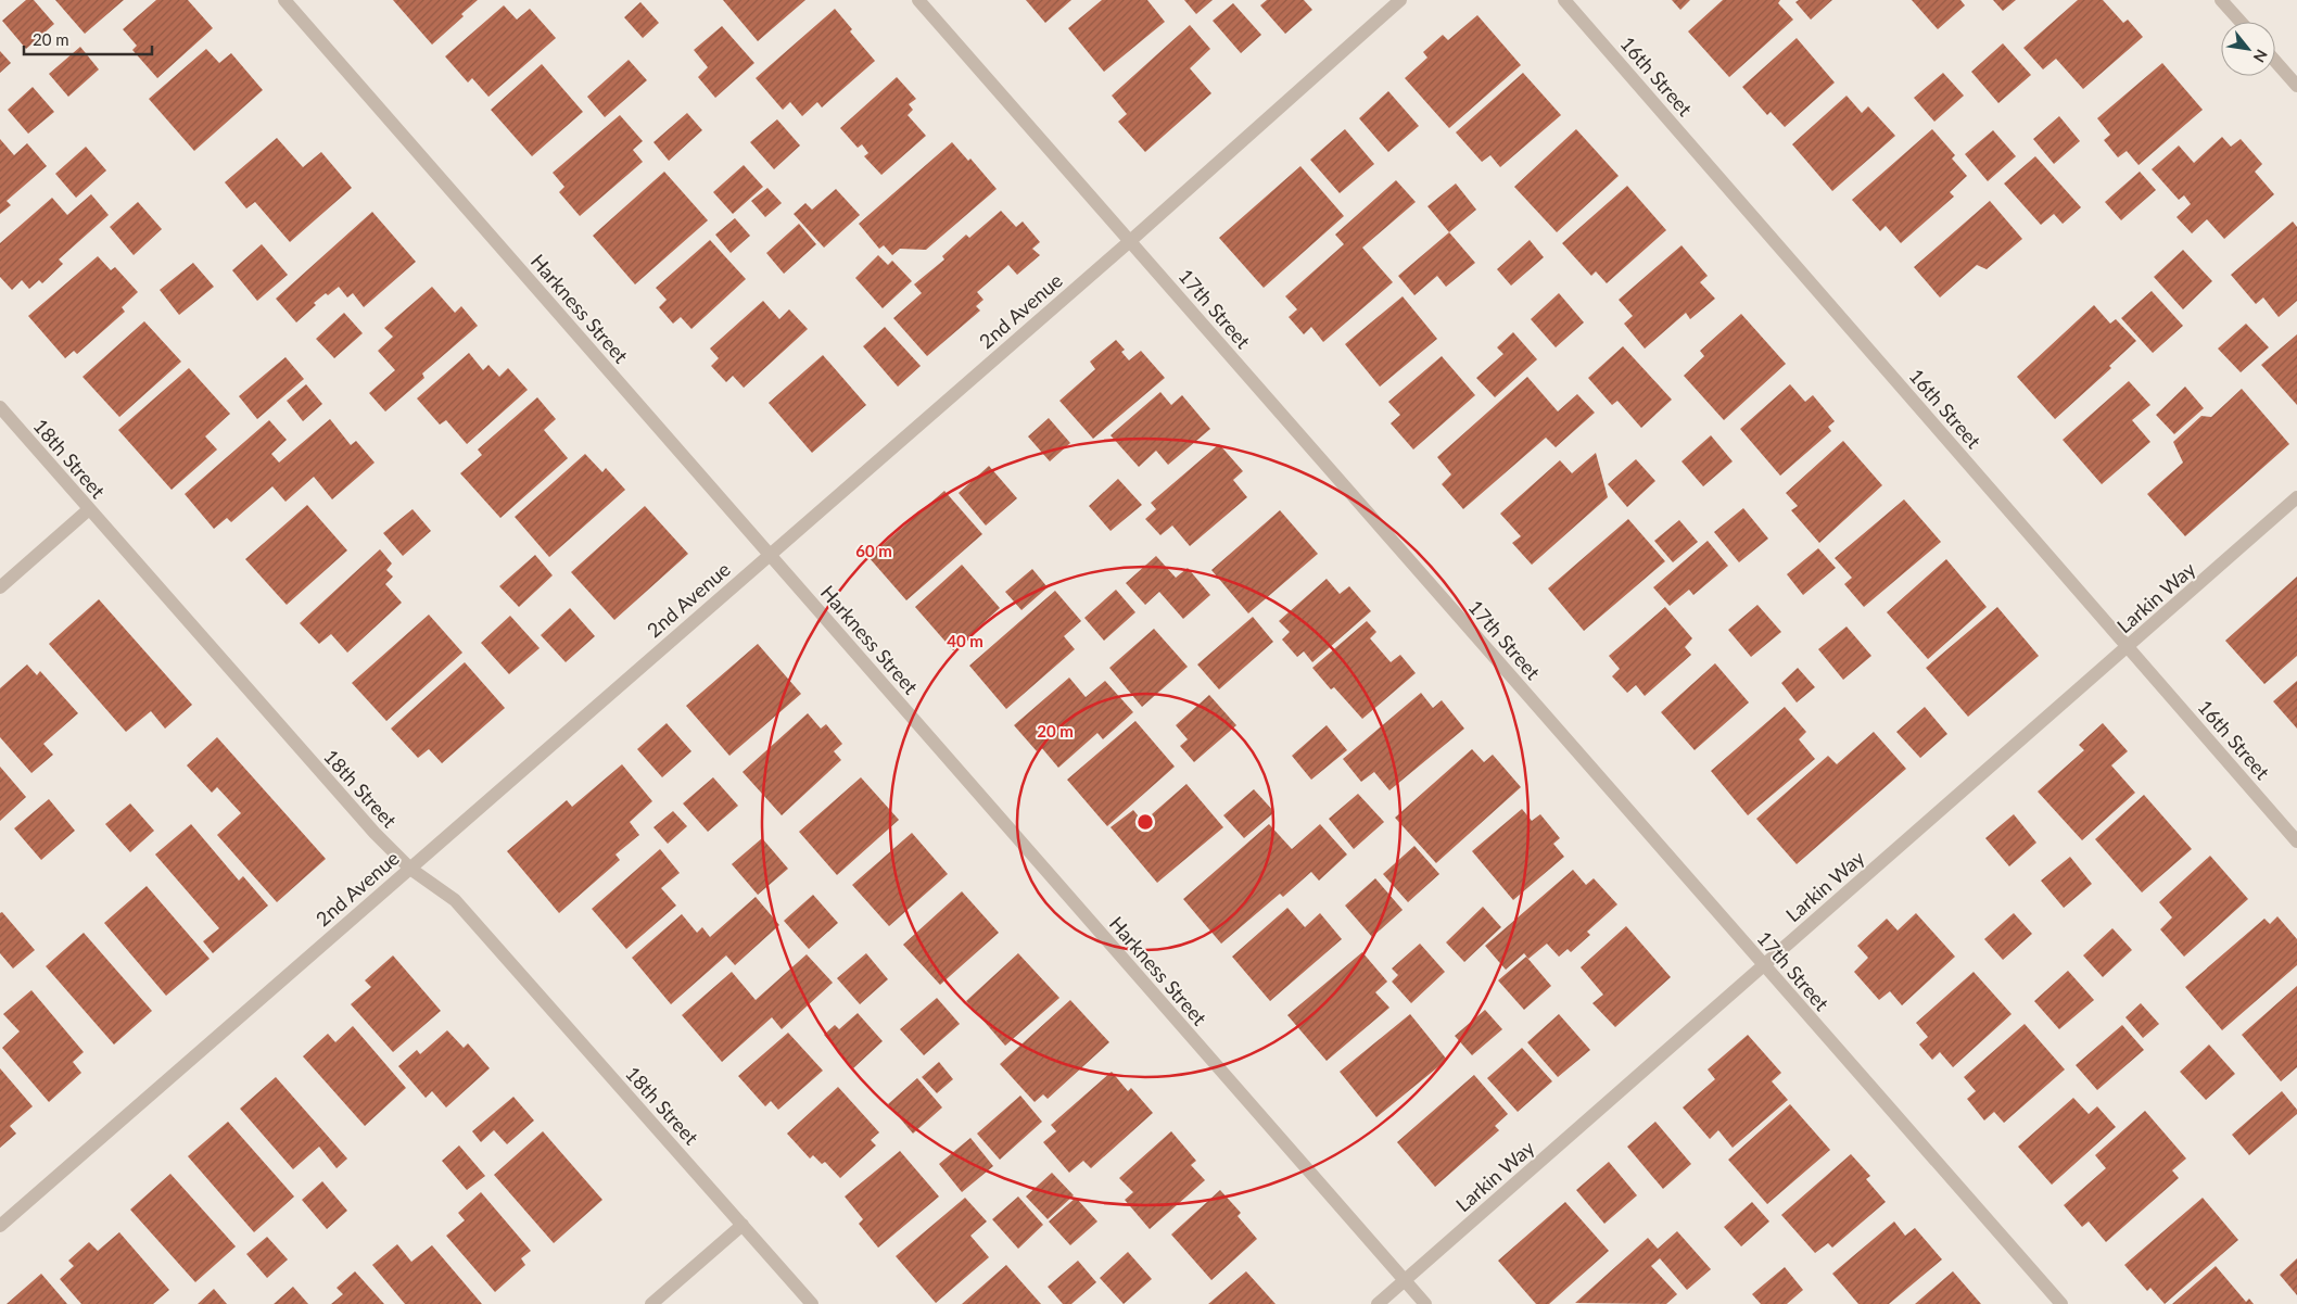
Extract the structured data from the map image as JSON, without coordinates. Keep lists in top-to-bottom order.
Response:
{
  "streets": {
    "street": [
      "16th Street",
      "Harkness Street",
      "17th Street",
      "2nd Avenue",
      "18th Street",
      "Larkin Way"
    ]
  },
  "crossings": [
    ["16th Street", "Larkin Way"],
    ["Harkness Street", "2nd Avenue"],
    ["Harkness Street", "Larkin Way"],
    ["17th Street", "2nd Avenue"],
    ["17th Street", "Larkin Way"],
    ["2nd Avenue", "18th Street"]
  ],
  "scale_bar": "20 m",
  "north": "bottom right",
  "rings": ["60 m", "40 m", "20 m"]
}
